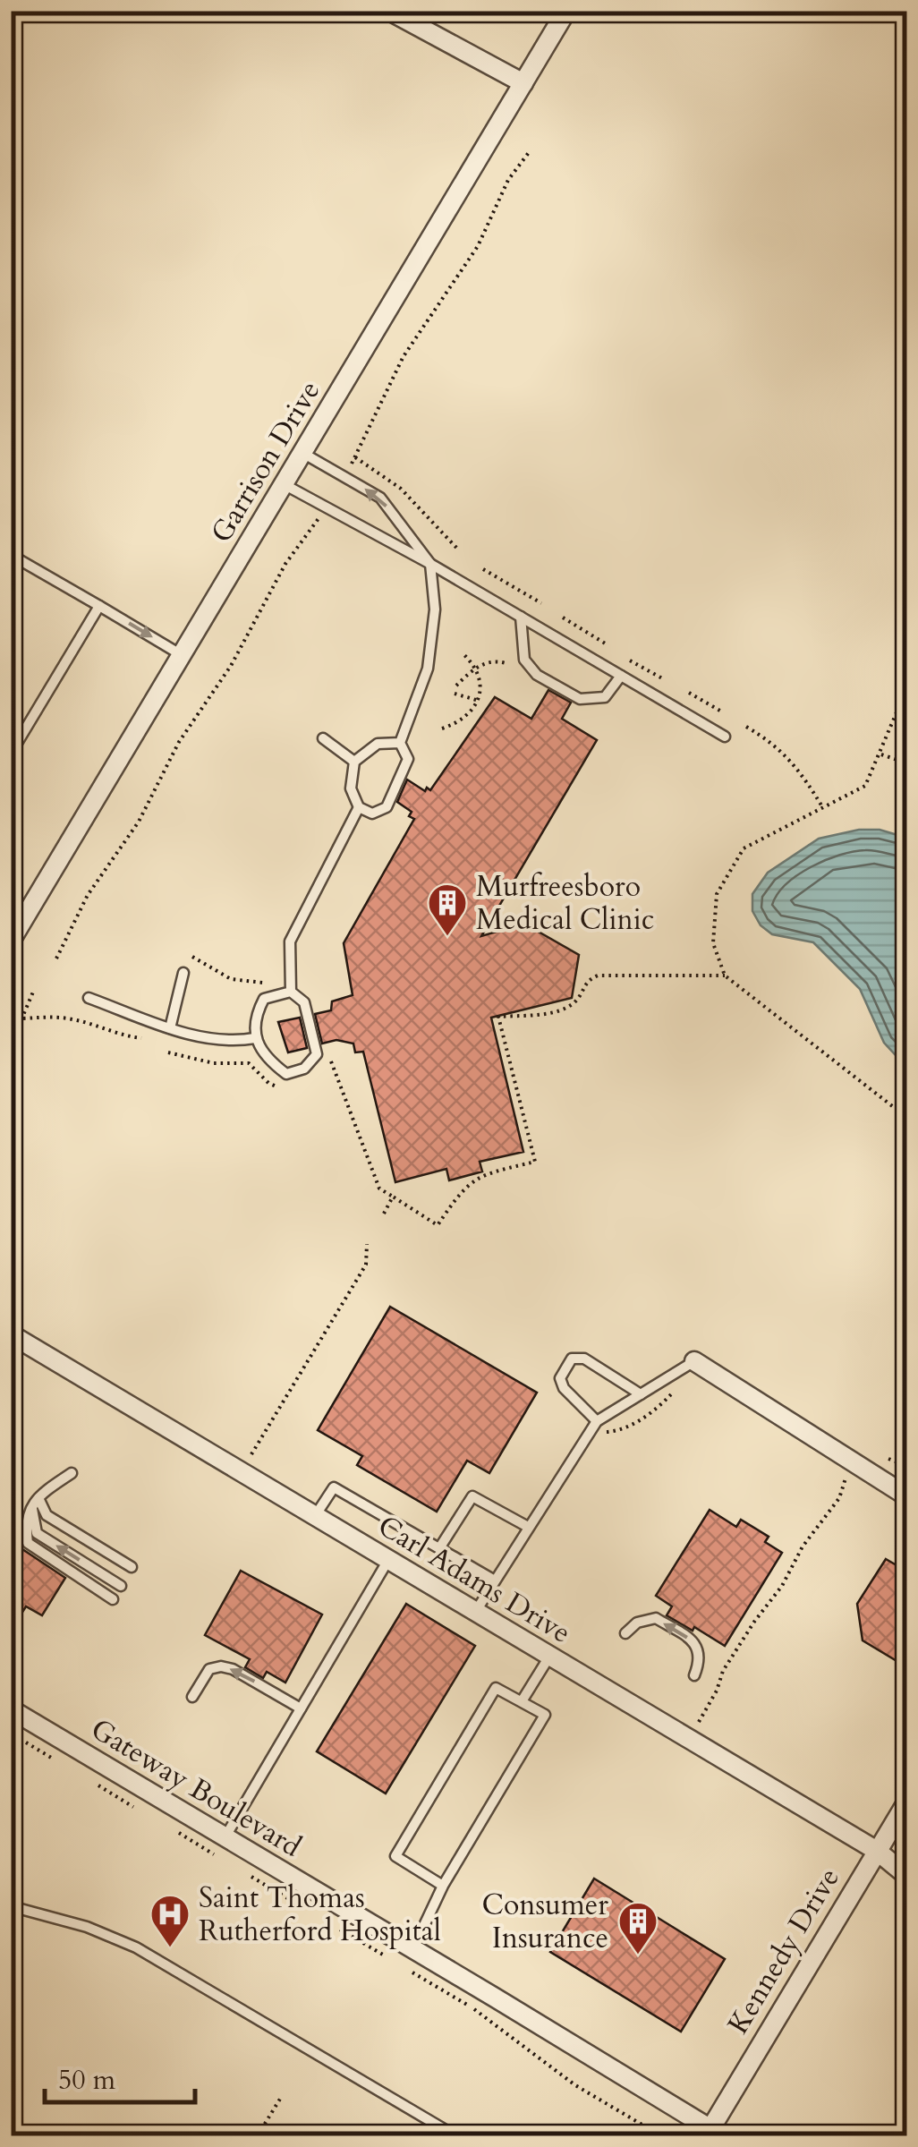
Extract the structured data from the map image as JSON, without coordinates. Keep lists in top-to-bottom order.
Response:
{
  "streets": {
    "street": [
      "Garrison Drive",
      "Carl Adams Drive",
      "Gateway Boulevard",
      "Kennedy Drive"
    ]
  },
  "crossings": [
    ["Carl Adams Drive", "Kennedy Drive"],
    ["Gateway Boulevard", "Kennedy Drive"]
  ],
  "places": {
    "building": ["Murfreesboro Medical Clinic", "Consumer Insurance"],
    "hospital": ["Saint Thomas Rutherford Hospital"]
  },
  "scale_bar": "50 m"
}
